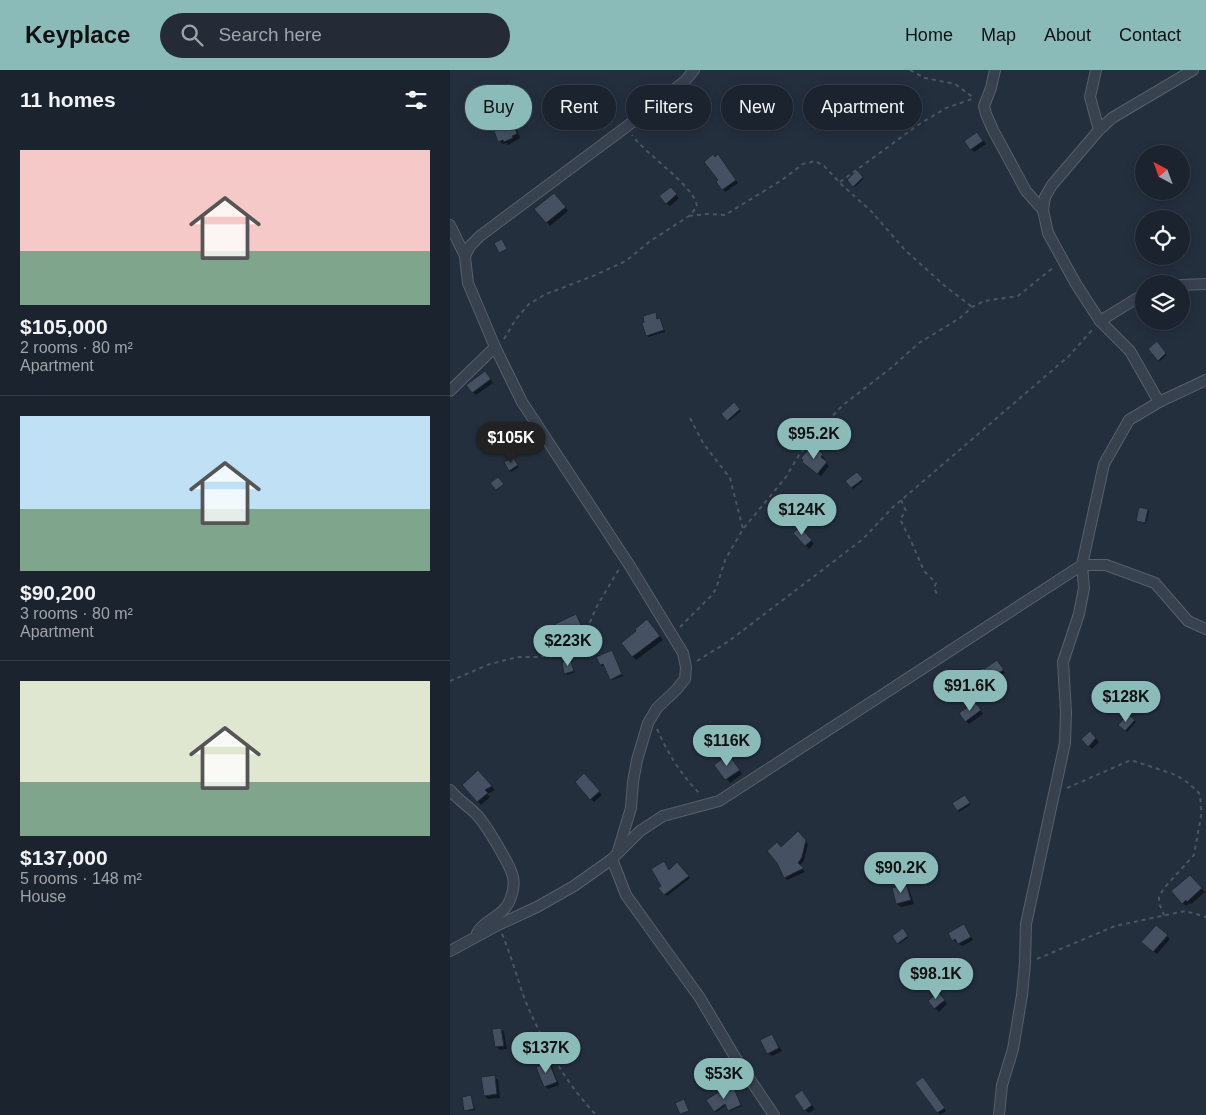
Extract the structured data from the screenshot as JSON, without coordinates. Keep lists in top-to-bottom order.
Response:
{
  "north": "top left",
  "page": {
    "header": "Keyplace",
    "search": "Search here",
    "nav": [
      "Home",
      "Map",
      "About",
      "Contact"
    ],
    "heading": "11 homes",
    "chip": [
      "Buy",
      "Rent",
      "Filters",
      "New",
      "Apartment"
    ],
    "list": [
      {
        "name": "$105,000",
        "note": "2 rooms · 80 m² · Apartment"
      },
      {
        "name": "$90,200",
        "note": "3 rooms · 80 m² · Apartment"
      },
      {
        "name": "$137,000",
        "note": "5 rooms · 148 m² · House"
      }
    ],
    "price": [
      "$95.2K",
      "$105K",
      "$124K",
      "$223K",
      "$91.6K",
      "$128K",
      "$116K",
      "$90.2K",
      "$98.1K",
      "$137K",
      "$53K"
    ]
  }
}
